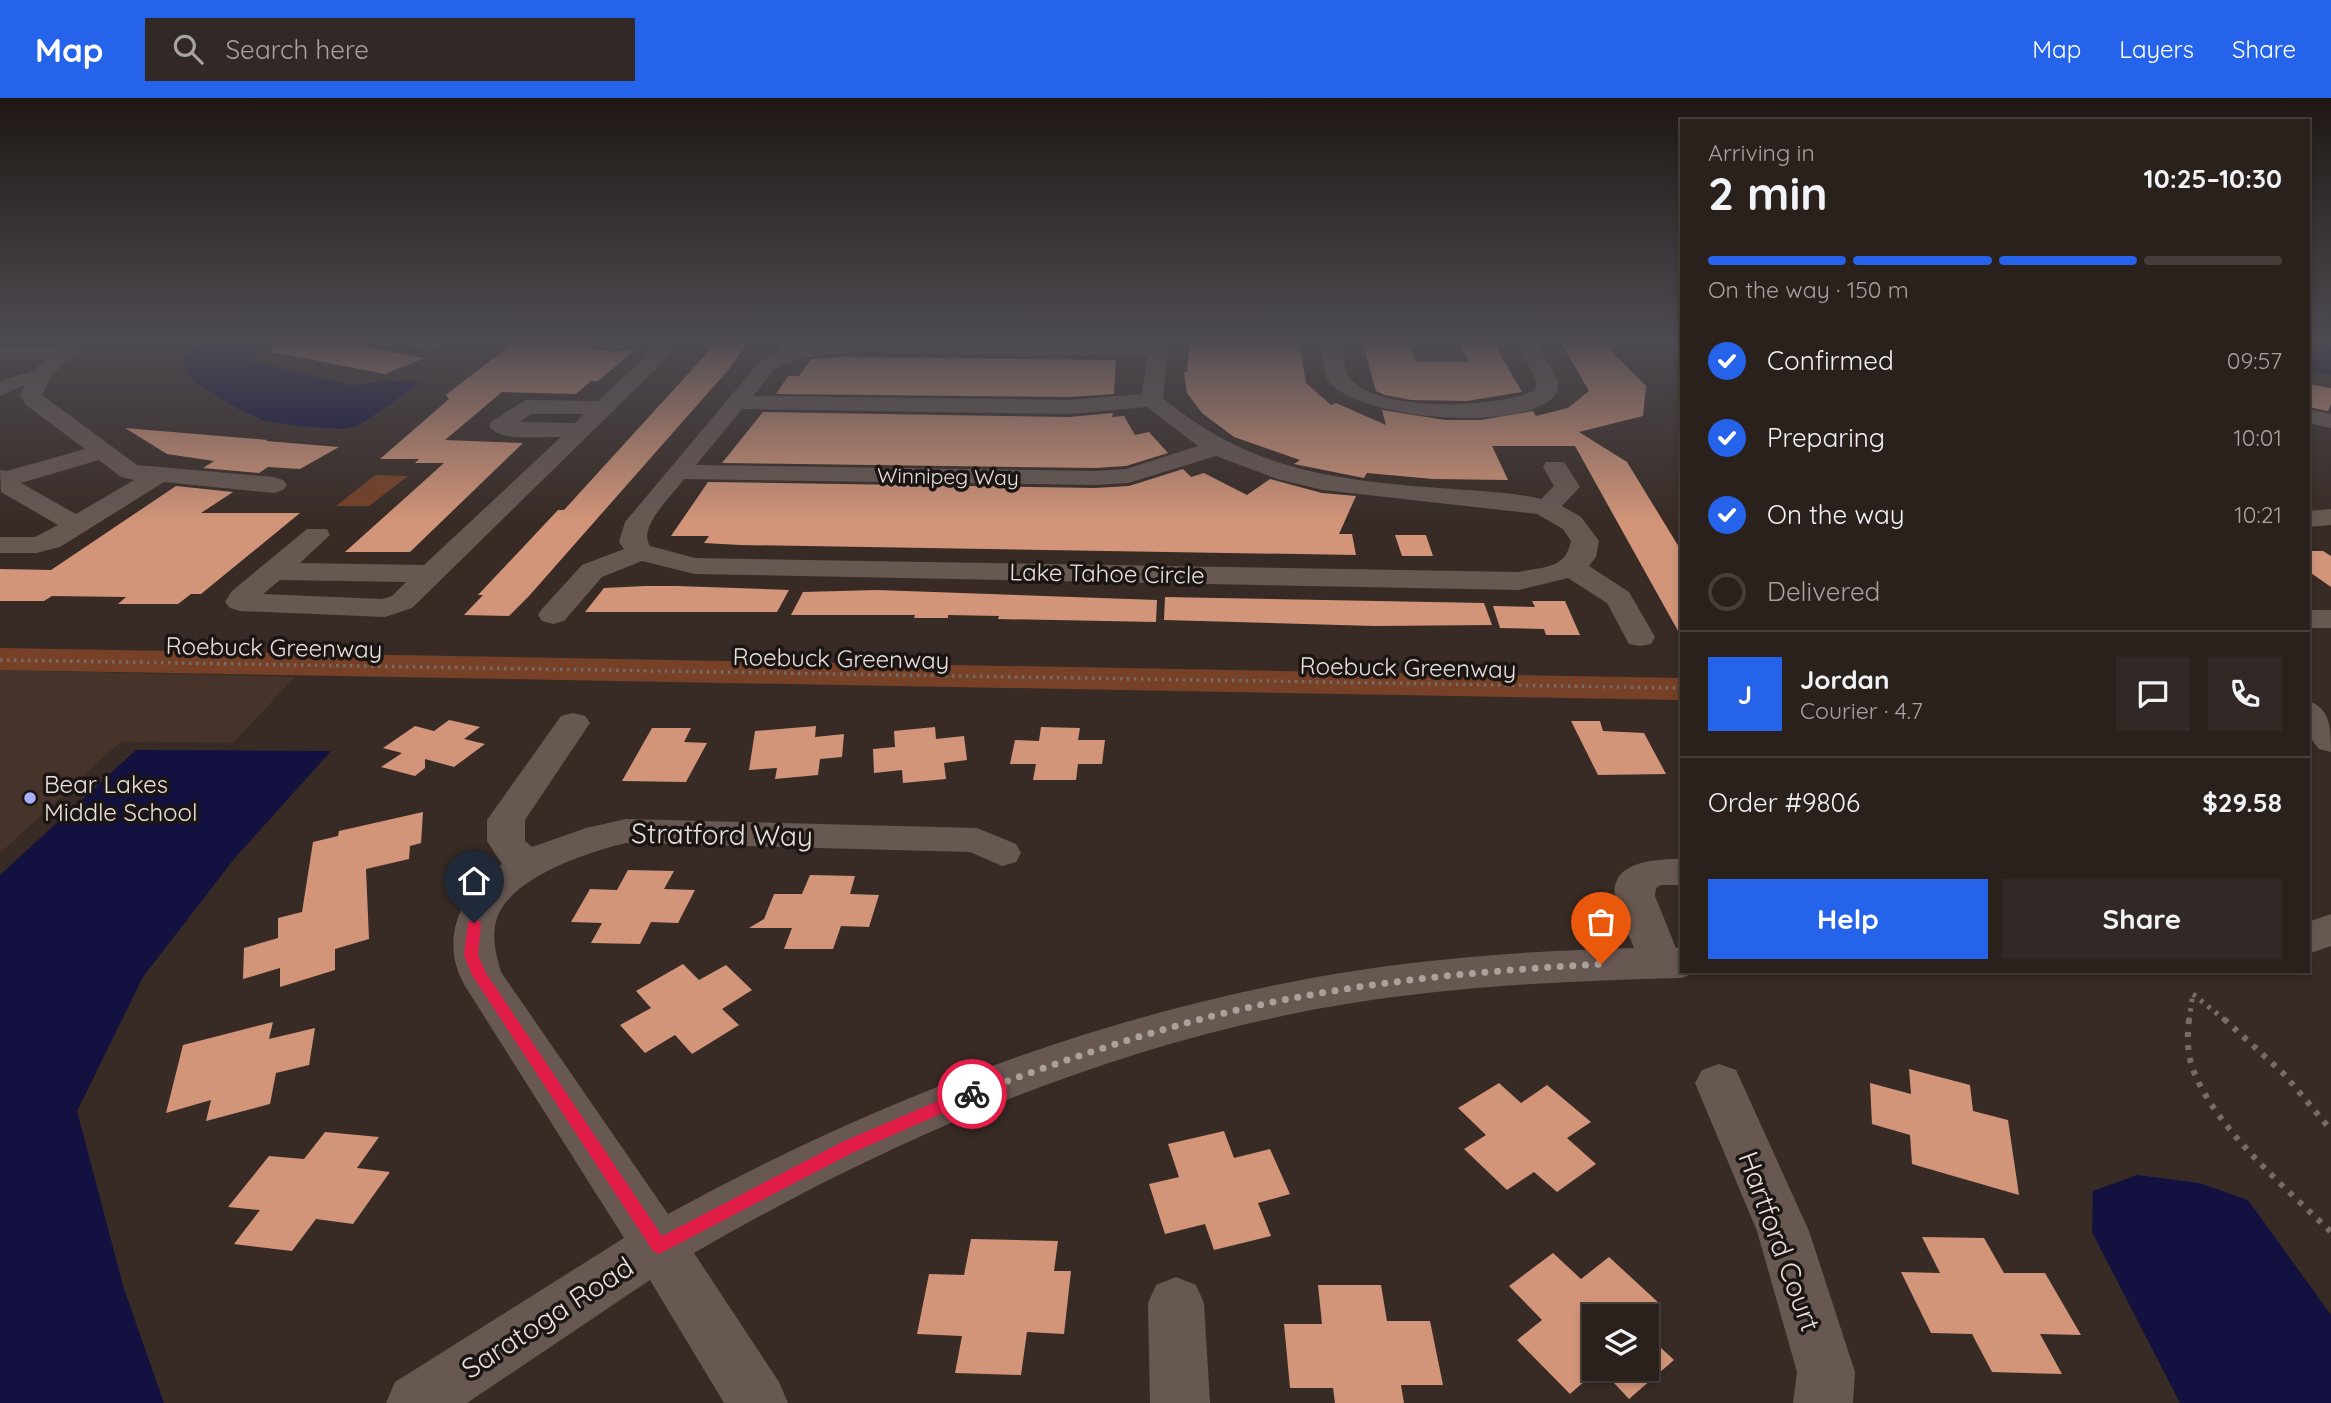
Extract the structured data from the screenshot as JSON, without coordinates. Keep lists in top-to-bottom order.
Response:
{
  "streets": {
    "street": [
      "Winnipeg Way",
      "Lake Tahoe Circle",
      "Stratford Way",
      "Hartford Court",
      "Saratoga Road"
    ],
    "path": ["Roebuck Greenway"]
  },
  "crossings": [
    ["Stratford Way", "Saratoga Road"]
  ],
  "places": ["Bear Lakes Middle School"],
  "page": {
    "header": "Map",
    "search": "Search here",
    "nav": ["Map", "Layers", "Share"],
    "heading": ["2 min", "Arriving in", "10:25–10:30"],
    "panel": [
      "Jordan",
      "Courier · 4.7",
      "Order #9806",
      "$29.58"
    ],
    "bar": "On the way · 150 m",
    "list": [
      ["Confirmed", "09:57"],
      ["Preparing", "10:01"],
      ["On the way", "10:21"],
      "Delivered"
    ],
    "round": "J",
    "buttons": ["Help", "Share"]
  }
}
